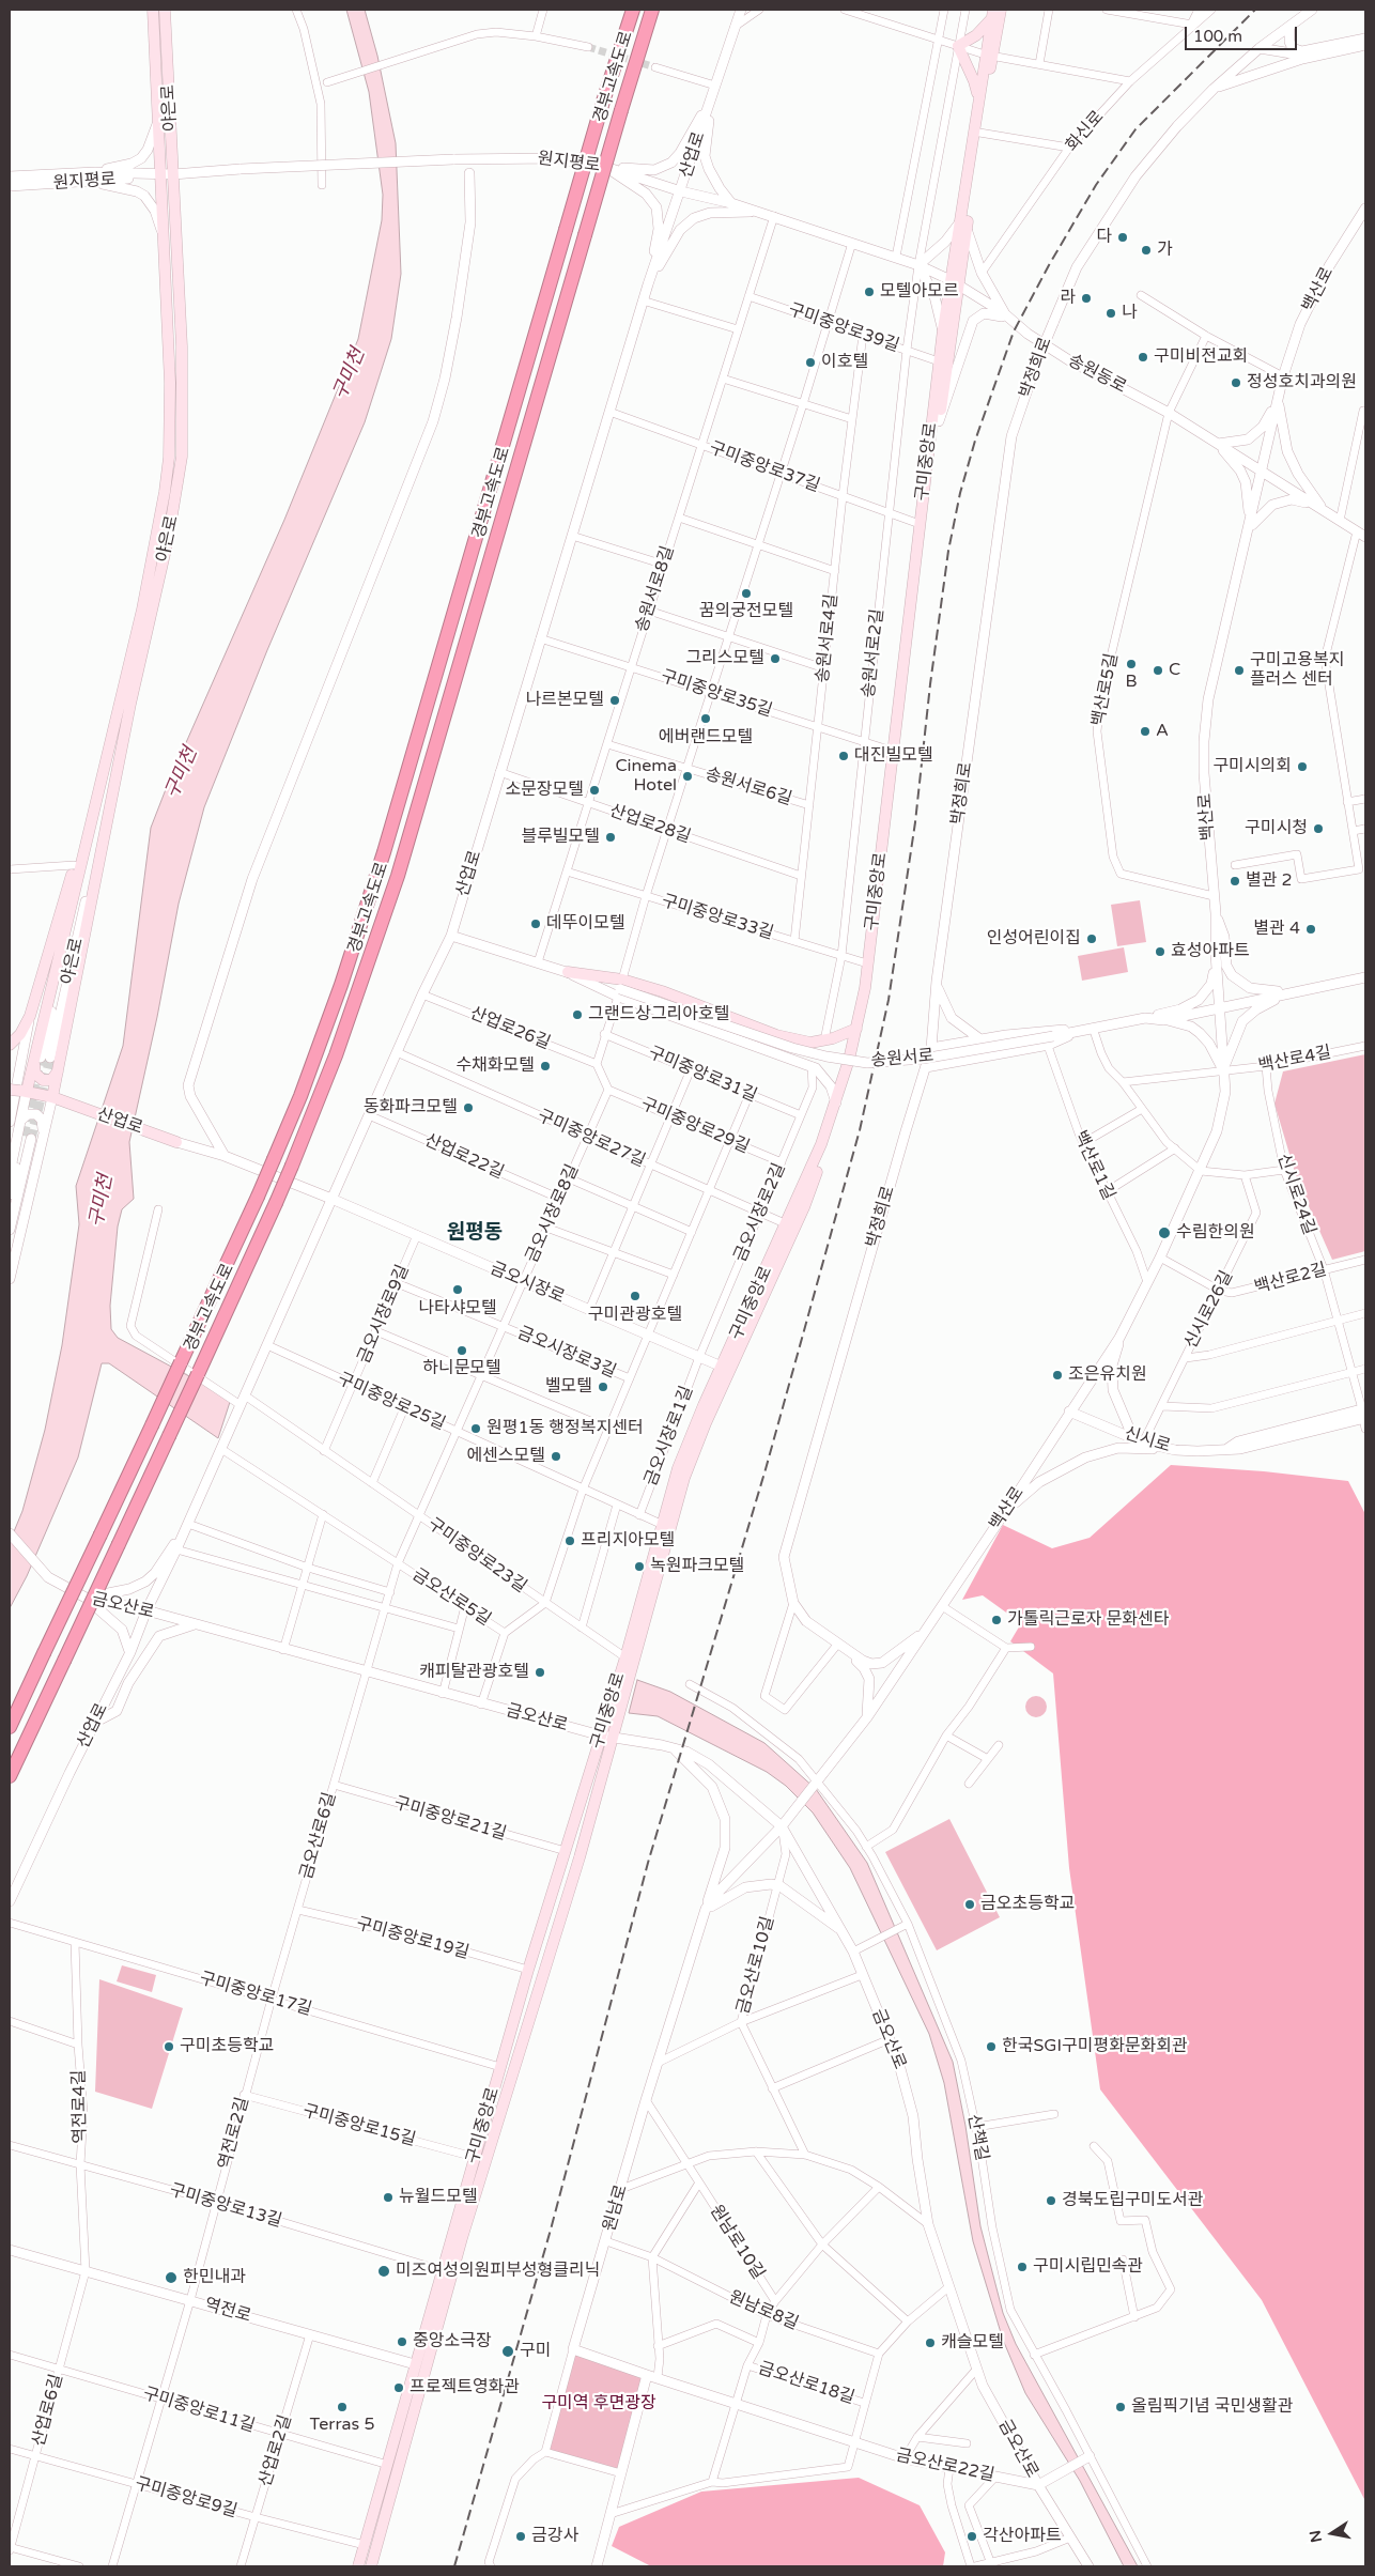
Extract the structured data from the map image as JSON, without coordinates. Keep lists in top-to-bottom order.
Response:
{
  "streets": {
    "highway": ["경부고속도로"],
    "main road": ["야은로", "산업로", "구미중앙로"],
    "street": [
      "화신로",
      "원지평로",
      "백산로",
      "구미중앙로39길",
      "박정희로",
      "송원동로",
      "구미중앙로37길",
      "송원서로8길",
      "송원서로4길",
      "송원서로2길",
      "백산로5길",
      "구미중앙로35길",
      "송원서로6길",
      "산업로28길",
      "구미중앙로33길",
      "산업로26길",
      "송원서로",
      "백산로4길",
      "구미중앙로31길",
      "구미중앙로29길",
      "구미중앙로27길",
      "산업로22길",
      "백산로1길",
      "신시로24길",
      "금오시장로2길",
      "금오시장로8길",
      "백산로2길",
      "금오시장로",
      "신시로26길",
      "금오시장로9길",
      "금오시장로3길",
      "구미중앙로25길",
      "금오시장로1길",
      "신시로",
      "구미중앙로23길",
      "금오산로5길",
      "금오산로",
      "구미중앙로21길",
      "금오산로6길",
      "구미중앙로19길",
      "금오산로10길",
      "구미중앙로17길",
      "역전로4길",
      "구미중앙로15길",
      "역전로2길",
      "산책길",
      "구미중앙로13길",
      "원남로",
      "원남로10길",
      "역전로",
      "원남로8길",
      "금오산로18길",
      "산업로6길",
      "구미중앙로11길",
      "산업로2길",
      "금오산로22길",
      "구미중앙로9길"
    ]
  },
  "crossings": [
    ["야은로", "원지평로"],
    ["산업로", "원지평로"],
    ["산업로", "송원동로"],
    ["산업로", "구미중앙로37길"],
    ["산업로", "구미중앙로35길"],
    ["산업로", "산업로28길"],
    ["산업로", "산업로26길"],
    ["산업로", "구미중앙로27길"],
    ["산업로", "산업로22길"],
    ["산업로", "금오시장로"],
    ["산업로", "구미중앙로25길"],
    ["산업로", "구미중앙로23길"],
    ["산업로", "금오산로"],
    ["원지평로", "송원동로"],
    ["백산로", "송원동로"],
    ["백산로", "백산로5길"],
    ["백산로", "송원서로"],
    ["백산로", "백산로4길"],
    ["백산로", "백산로1길"],
    ["백산로", "백산로2길"],
    ["백산로", "신시로"],
    ["백산로", "금오산로"],
    ["백산로", "금오산로10길"],
    ["백산로", "산책길"],
    ["백산로", "원남로"],
    ["구미중앙로39길", "구미중앙로"],
    ["구미중앙로39길", "송원서로8길"],
    ["구미중앙로39길", "송원서로4길"],
    ["구미중앙로39길", "송원서로2길"],
    ["구미중앙로39길", "송원서로6길"],
    ["송원동로", "구미중앙로"],
    ["송원동로", "송원서로8길"],
    ["송원동로", "송원서로2길"],
    ["송원동로", "백산로5길"],
    ["송원동로", "송원서로6길"],
    ["구미중앙로", "구미중앙로37길"],
    ["구미중앙로", "구미중앙로35길"],
    ["구미중앙로", "구미중앙로33길"],
    ["구미중앙로", "구미중앙로27길"],
    ["구미중앙로", "금오시장로"],
    ["구미중앙로", "구미중앙로25길"],
    ["구미중앙로", "구미중앙로23길"],
    ["구미중앙로", "금오산로"],
    ["구미중앙로", "구미중앙로21길"],
    ["구미중앙로", "구미중앙로19길"],
    ["구미중앙로", "구미중앙로17길"],
    ["구미중앙로", "구미중앙로15길"],
    ["구미중앙로", "구미중앙로13길"],
    ["구미중앙로", "역전로"],
    ["구미중앙로", "구미중앙로11길"],
    ["구미중앙로", "구미중앙로9길"],
    ["구미중앙로37길", "송원서로8길"],
    ["구미중앙로37길", "송원서로4길"],
    ["구미중앙로37길", "송원서로2길"],
    ["구미중앙로37길", "송원서로6길"],
    ["송원서로8길", "구미중앙로35길"],
    ["송원서로8길", "송원서로6길"],
    ["송원서로8길", "산업로28길"],
    ["송원서로8길", "구미중앙로33길"],
    ["송원서로4길", "구미중앙로35길"],
    ["송원서로4길", "송원서로6길"],
    ["송원서로4길", "산업로28길"],
    ["송원서로4길", "구미중앙로33길"],
    ["송원서로2길", "구미중앙로35길"],
    ["송원서로2길", "구미중앙로33길"],
    ["구미중앙로35길", "송원서로6길"],
    ["송원서로6길", "산업로28길"],
    ["송원서로6길", "구미중앙로33길"],
    ["송원서로6길", "송원서로"],
    ["백산로4길", "신시로24길"],
    ["구미중앙로31길", "금오시장로2길"],
    ["구미중앙로31길", "금오시장로3길"],
    ["구미중앙로29길", "금오시장로2길"],
    ["구미중앙로29길", "금오시장로8길"],
    ["구미중앙로29길", "금오시장로3길"],
    ["구미중앙로27길", "금오시장로2길"],
    ["구미중앙로27길", "금오시장로8길"],
    ["구미중앙로27길", "금오시장로3길"],
    ["산업로22길", "금오시장로8길"],
    ["신시로24길", "백산로2길"],
    ["신시로24길", "신시로"],
    ["금오시장로2길", "금오시장로"],
    ["금오시장로2길", "금오시장로1길"],
    ["금오시장로8길", "금오시장로"],
    ["금오시장로8길", "금오시장로3길"],
    ["금오시장로8길", "금오산로5길"],
    ["백산로2길", "신시로26길"],
    ["금오시장로", "금오시장로9길"],
    ["금오시장로", "금오시장로3길"],
    ["금오시장로", "금오시장로1길"],
    ["신시로26길", "신시로"],
    ["금오시장로9길", "금오시장로3길"],
    ["금오시장로9길", "구미중앙로25길"],
    ["금오시장로9길", "구미중앙로23길"],
    ["금오시장로3길", "구미중앙로25길"],
    ["금오시장로3길", "구미중앙로23길"],
    ["구미중앙로25길", "금오시장로1길"],
    ["구미중앙로25길", "금오산로5길"],
    ["구미중앙로23길", "금오산로5길"],
    ["금오산로5길", "금오산로"],
    ["금오산로5길", "금오산로6길"],
    ["금오산로", "금오산로6길"],
    ["금오산로", "금오산로10길"],
    ["금오산로", "원남로"],
    ["금오산로", "금오산로18길"],
    ["금오산로", "금오산로22길"],
    ["구미중앙로21길", "금오산로6길"],
    ["금오산로6길", "구미중앙로19길"],
    ["금오산로6길", "구미중앙로17길"],
    ["금오산로6길", "역전로2길"],
    ["금오산로10길", "원남로"],
    ["구미중앙로17길", "역전로4길"],
    ["구미중앙로17길", "역전로2길"],
    ["역전로4길", "구미중앙로13길"],
    ["역전로4길", "역전로"],
    ["역전로4길", "산업로6길"],
    ["구미중앙로15길", "역전로2길"],
    ["역전로2길", "구미중앙로13길"],
    ["역전로2길", "역전로"],
    ["역전로2길", "구미중앙로11길"],
    ["역전로2길", "구미중앙로9길"],
    ["원남로", "원남로8길"],
    ["역전로", "산업로6길"],
    ["역전로", "산업로2길"],
    ["원남로8길", "금오산로18길"],
    ["금오산로18길", "금오산로22길"],
    ["산업로6길", "구미중앙로11길"],
    ["산업로6길", "구미중앙로9길"],
    ["구미중앙로11길", "산업로2길"],
    ["산업로2길", "구미중앙로9길"]
  ],
  "districts": ["원평동"],
  "water": ["구미천"],
  "parks": ["구미역 후면광장"],
  "places": [
    "다",
    "가",
    "모텔아모르",
    "라",
    "나",
    "구미비전교회",
    "이호텔",
    "정성호치과의원",
    "꿈의궁전모텔",
    "그리스모텔",
    "B",
    "C",
    "구미고용복지 플러스 센터",
    "나르본모텔",
    "에버랜드모텔",
    "A",
    "대진빌모텔",
    "구미시의회",
    "Cinema Hotel",
    "소문장모텔",
    "구미시청",
    "블루빌모텔",
    "별관 2",
    "데뚜이모텔",
    "별관 4",
    "인성어린이집",
    "효성아파트",
    "그랜드상그리아호텔",
    "수채화모텔",
    "동화파크모텔",
    "수림한의원",
    "나타샤모텔",
    "구미관광호텔",
    "하니문모텔",
    "조은유치원",
    "벨모텔",
    "원평1동 행정복지센터",
    "에센스모텔",
    "프리지아모텔",
    "녹원파크모텔",
    "가톨릭근로자 문화센타",
    "캐피탈관광호텔",
    "금오초등학교",
    "구미초등학교",
    "한국SGI구미평화문화회관",
    "뉴월드모텔",
    "경북도립구미도서관",
    "구미시립민속관",
    "미즈여성의원피부성형클리닉",
    "한민내과",
    "중앙소극장",
    "캐슬모텔",
    "구미",
    "프로젝트영화관",
    "Terras 5",
    "올림픽기념 국민생활관",
    "금강사",
    "각산아파트"
  ],
  "scale_bar": "100 m",
  "north": "left"
}
